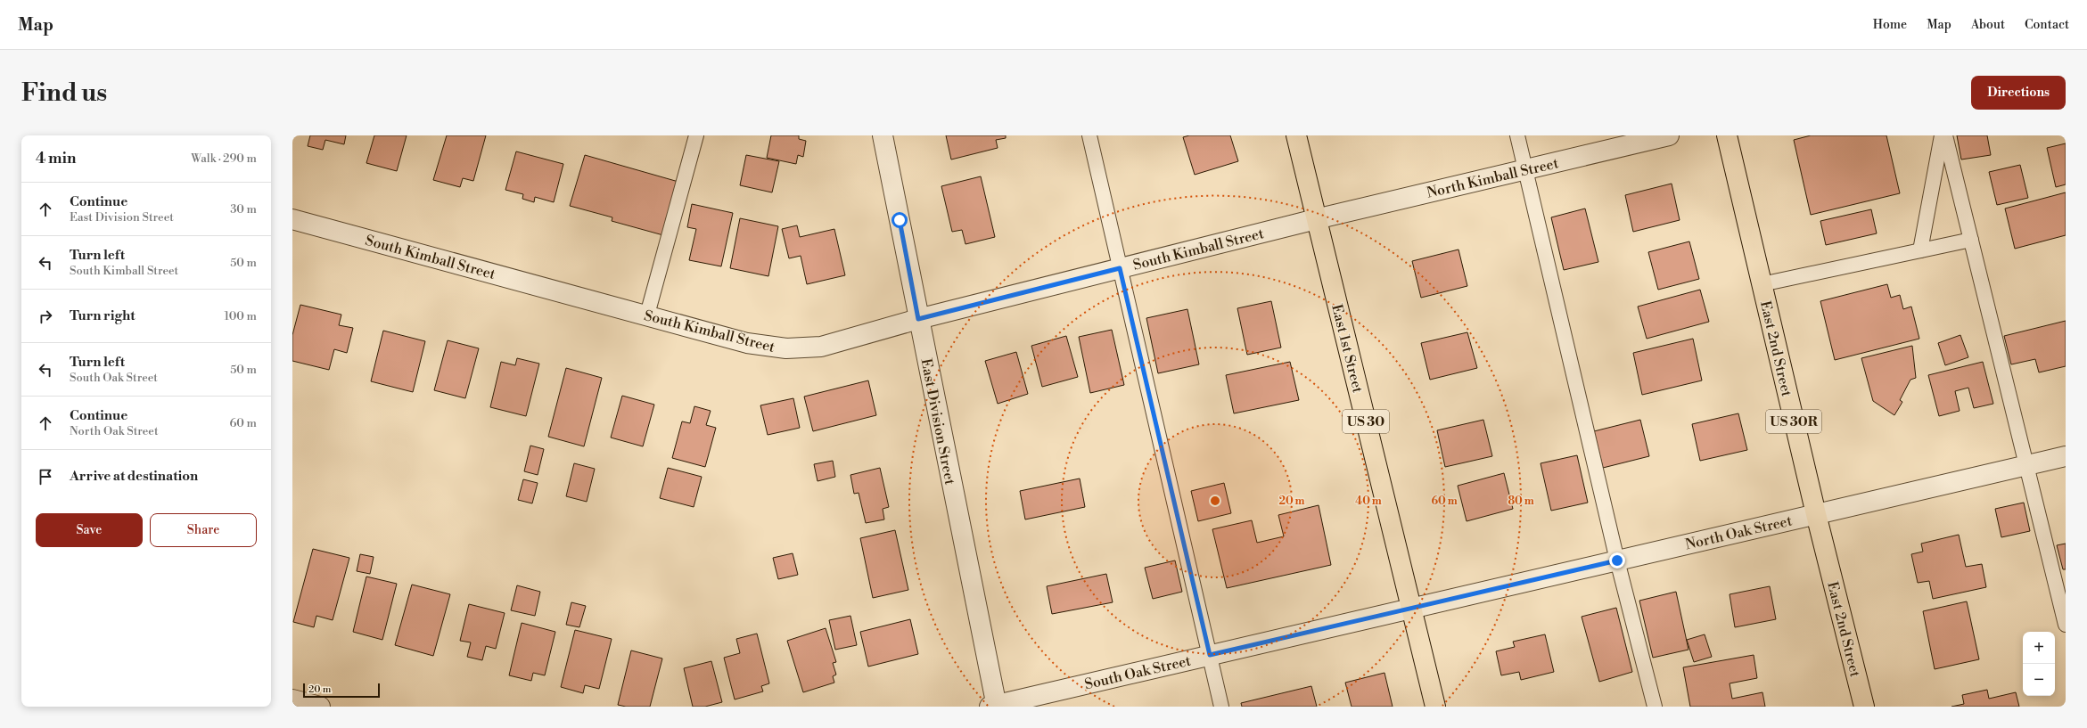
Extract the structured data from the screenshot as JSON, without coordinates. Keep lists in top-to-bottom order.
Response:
{
  "streets": {
    "highway": [
      "East 1st Street",
      "East 2nd Street",
      "US 30",
      "US 30R"
    ],
    "street": [
      "North Kimball Street",
      "South Kimball Street",
      "East Division Street",
      "North Oak Street",
      "South Oak Street"
    ]
  },
  "crossings": [
    ["North Kimball Street", "South Kimball Street"],
    ["North Kimball Street", "East 1st Street"],
    ["South Kimball Street", "East 1st Street"],
    ["South Kimball Street", "East Division Street"],
    ["East 1st Street", "North Oak Street"],
    ["East 1st Street", "South Oak Street"],
    ["East 2nd Street", "North Oak Street"],
    ["East Division Street", "South Oak Street"],
    ["North Oak Street", "South Oak Street"]
  ],
  "scale_bar": "20 m",
  "page": {
    "header": "Map",
    "nav": [
      "Home",
      "Map",
      "About",
      "Contact"
    ],
    "buttons": [
      "Directions",
      ["Save", "Share"]
    ],
    "title": "Find us",
    "heading": ["4 min", "Walk · 290 m"],
    "list": [
      ["Continue", "East Division Street", "30 m"],
      ["Turn left", "South Kimball Street", "50 m"],
      ["Turn right", "100 m"],
      ["Turn left", "South Oak Street", "50 m"],
      ["Continue", "North Oak Street", "60 m"],
      "Arrive at destination"
    ],
    "map_buttons": ["+", "−"],
    "scale": "20 m"
  },
  "rings": [
    "20 m",
    "40 m",
    "60 m",
    "80 m"
  ]
}
